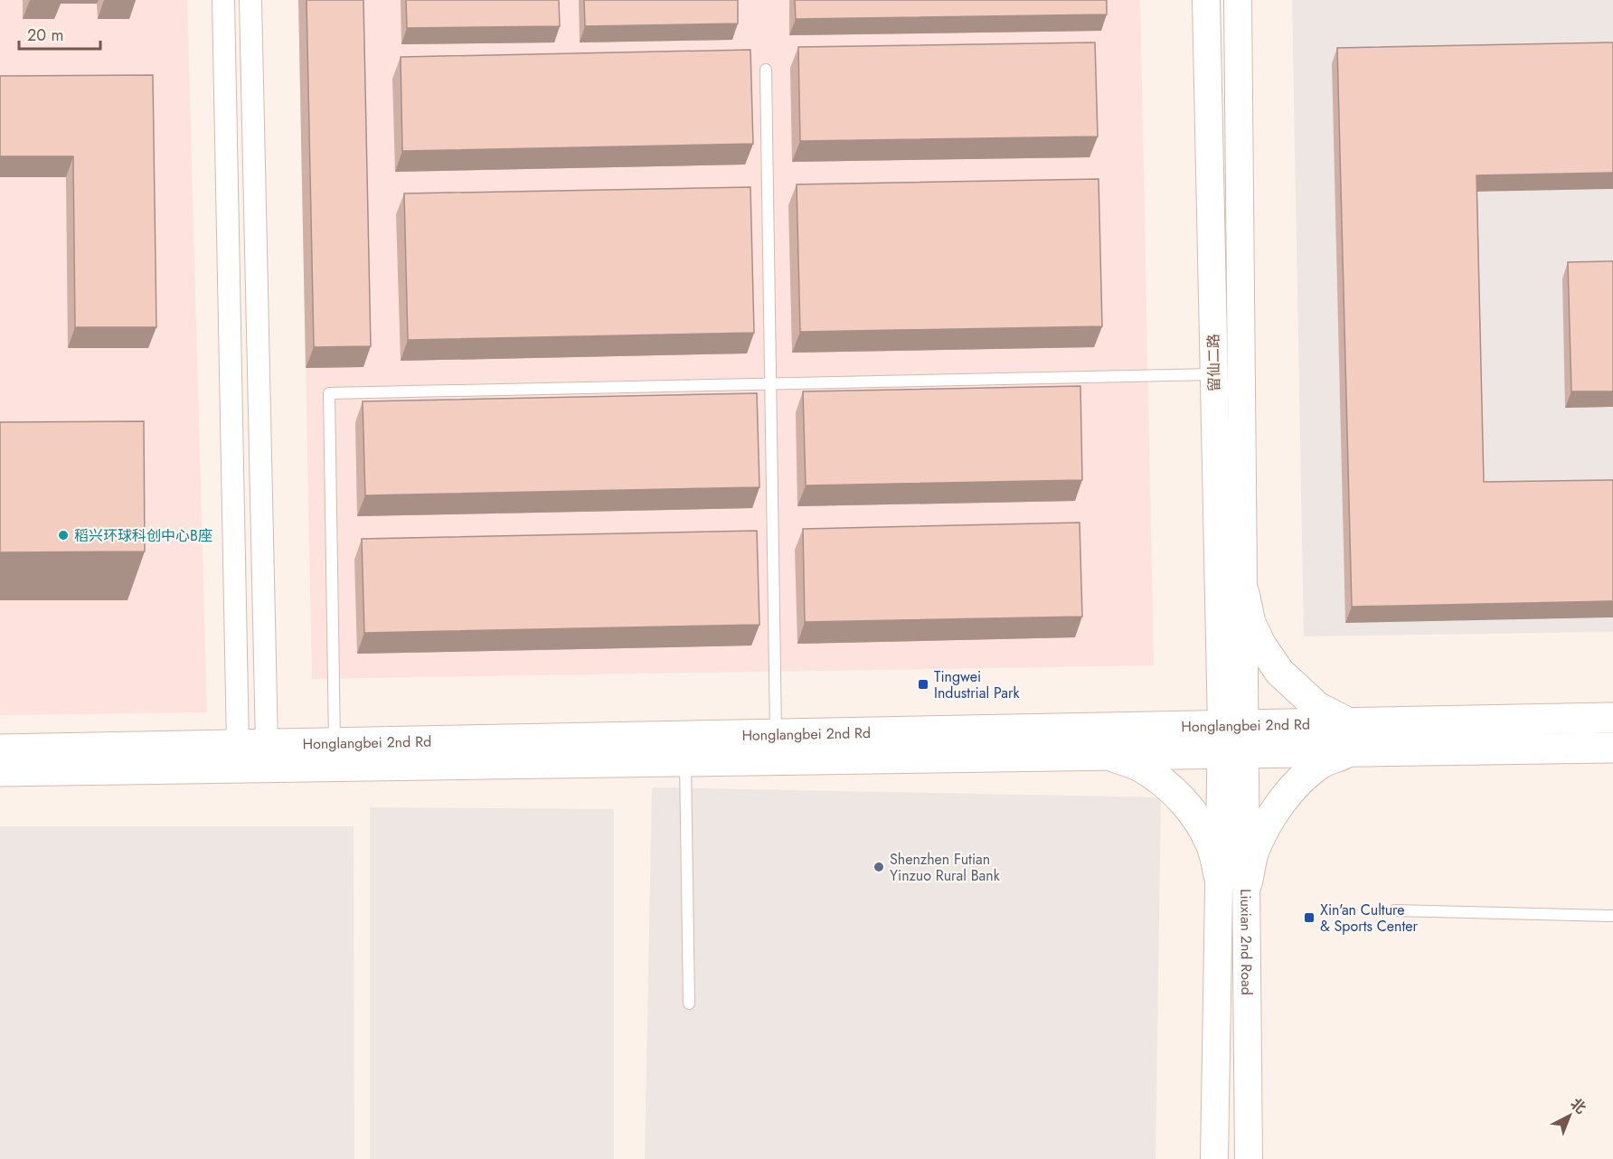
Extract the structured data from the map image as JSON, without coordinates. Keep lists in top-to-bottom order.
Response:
{
  "streets": {
    "main road": ["Honglangbei 2nd Rd"],
    "street": ["留仙二路", "Liuxian 2nd Road"]
  },
  "crossings": [
    ["留仙二路", "Honglangbei 2nd Rd"],
    ["留仙二路", "Liuxian 2nd Road"],
    ["Honglangbei 2nd Rd", "Liuxian 2nd Road"]
  ],
  "places": {
    "other": ["稻兴环球科创中心B座", "Shenzhen Futian Yinzuo Rural Bank"],
    "transit": ["Tingwei Industrial Park", "Xin'an Culture & Sports Center"]
  },
  "scale_bar": "20 m",
  "north": "top right"
}
